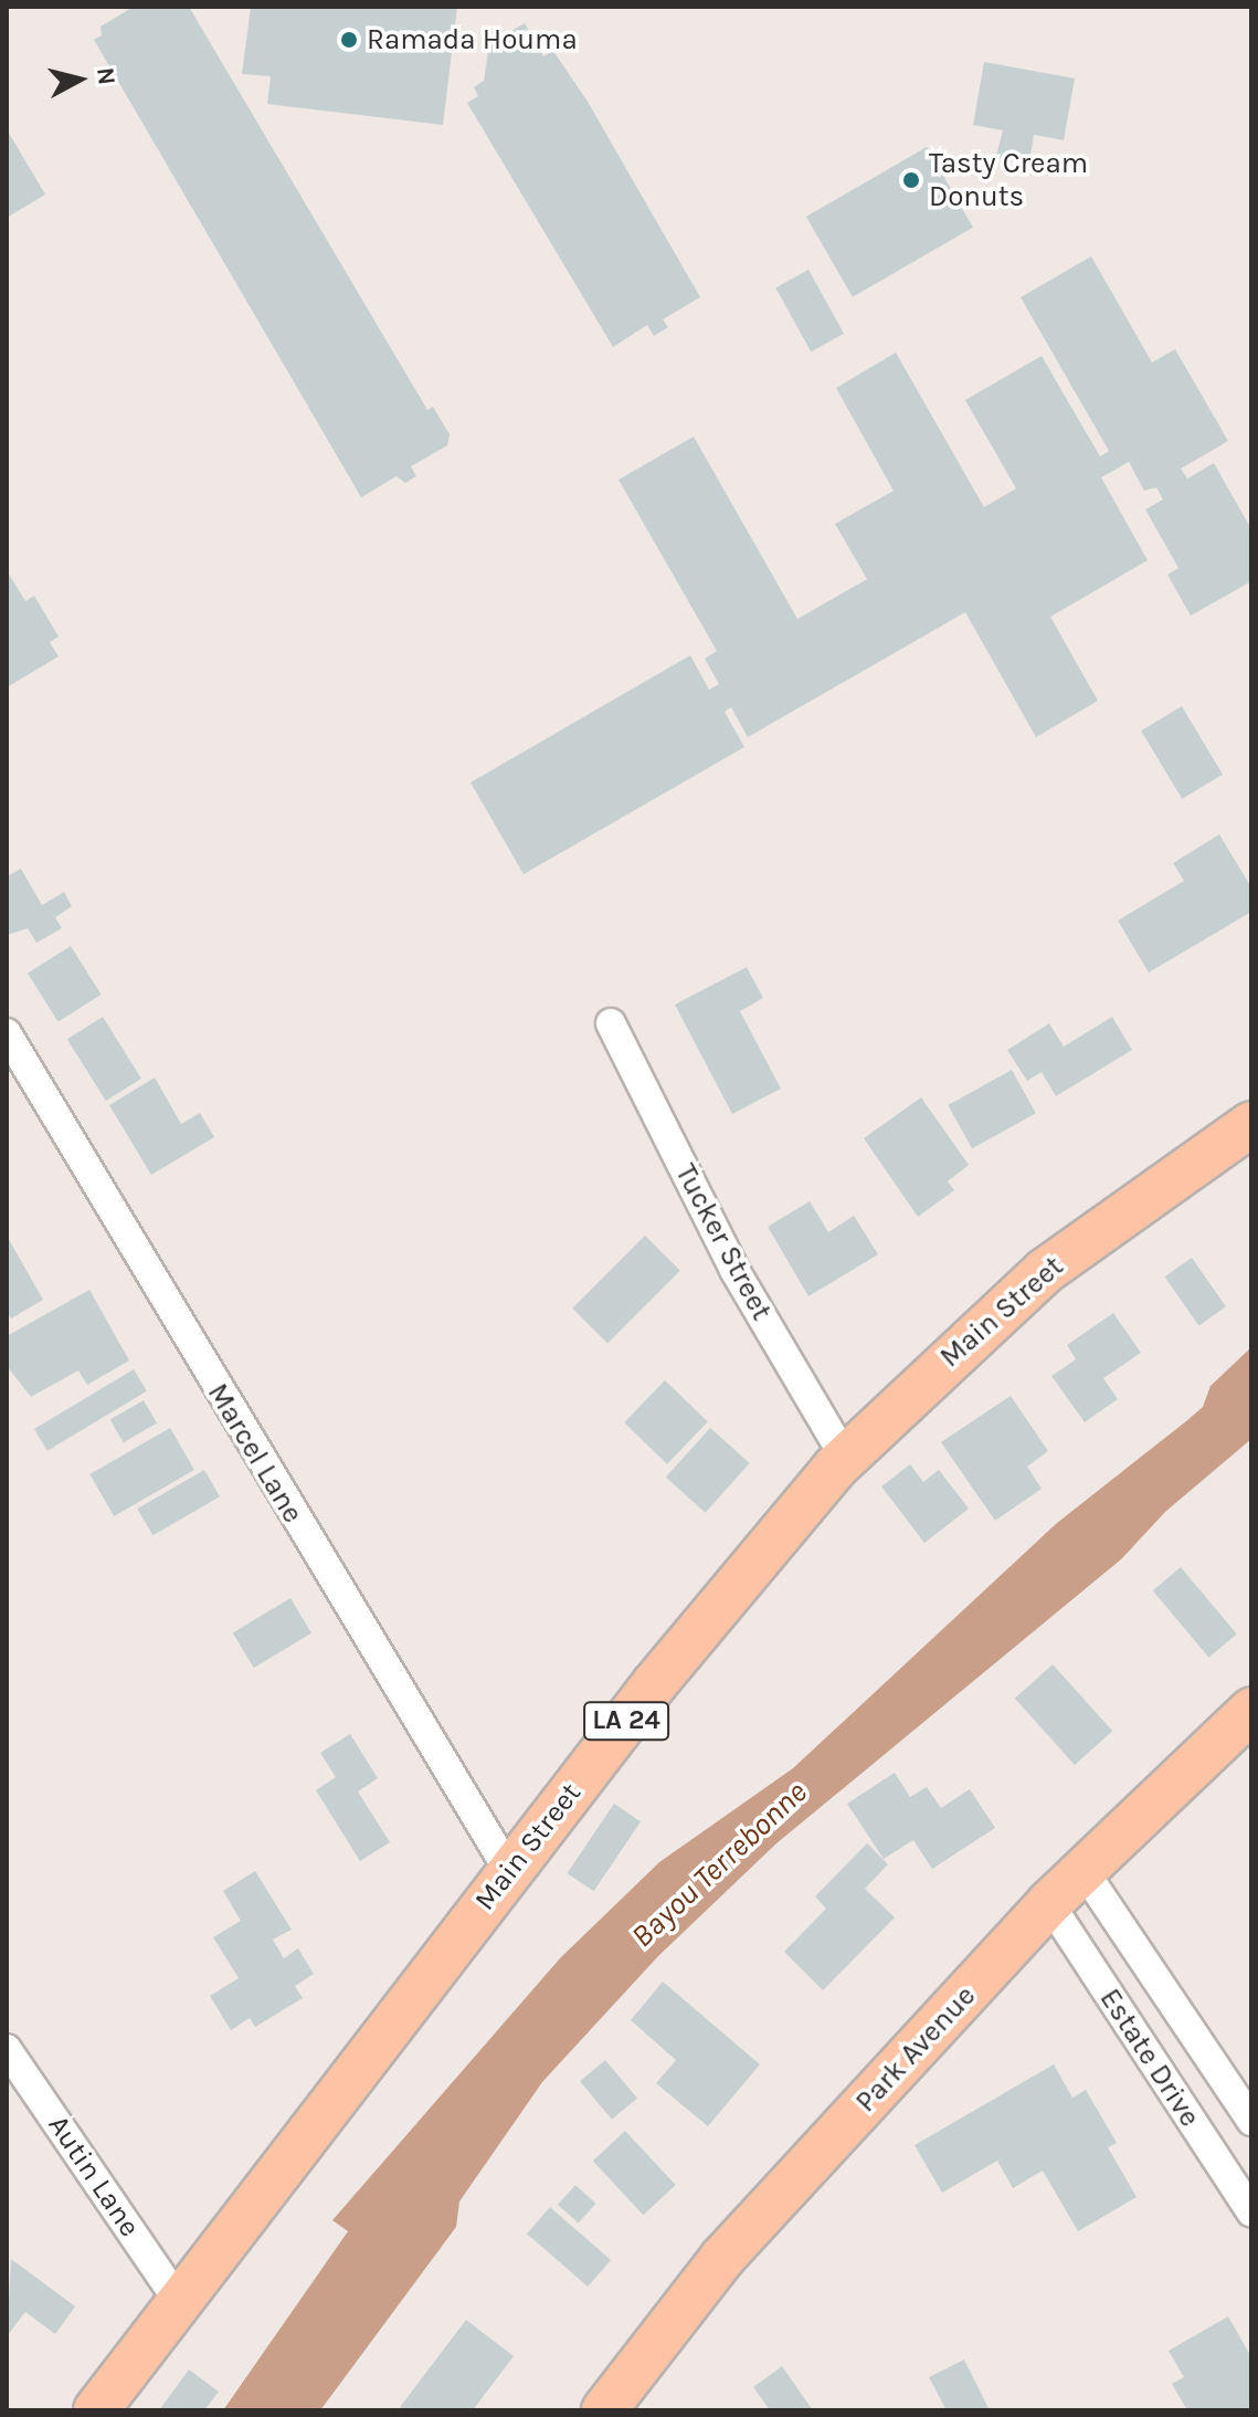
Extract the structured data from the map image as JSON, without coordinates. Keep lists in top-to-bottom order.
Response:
{
  "streets": {
    "main road": ["Main Street", "LA 24", "Park Avenue"],
    "street": [
      "Tucker Street",
      "Marcel Lane",
      "Estate Drive",
      "Autin Lane"
    ]
  },
  "crossings": [
    ["Tucker Street", "Main Street"],
    ["Main Street", "Marcel Lane"],
    ["Main Street", "Autin Lane"],
    ["Park Avenue", "Estate Drive"]
  ],
  "water": ["Bayou Terrebonne"],
  "places": ["Ramada Houma", "Tasty Cream Donuts"],
  "north": "right"
}
